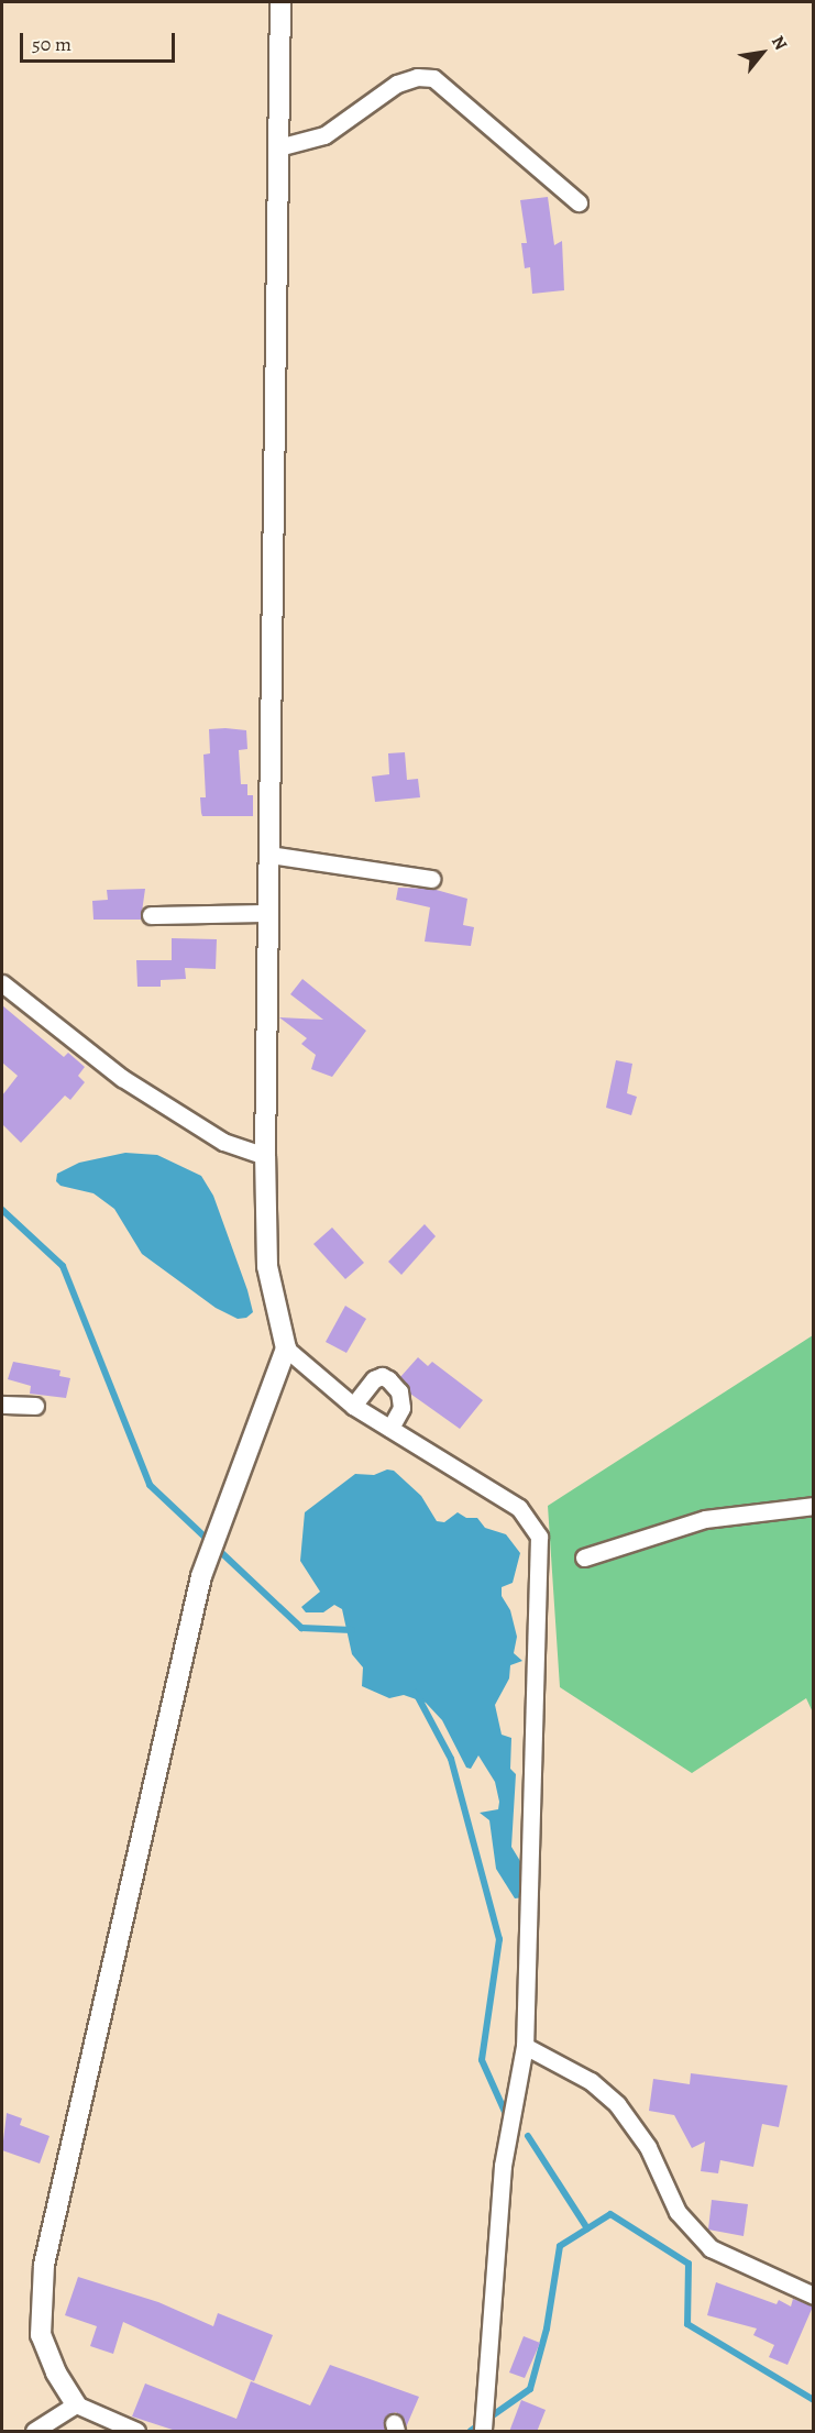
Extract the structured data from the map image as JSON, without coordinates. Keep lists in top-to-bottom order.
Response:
{
  "scale_bar": "50 m",
  "north": "top right"
}
